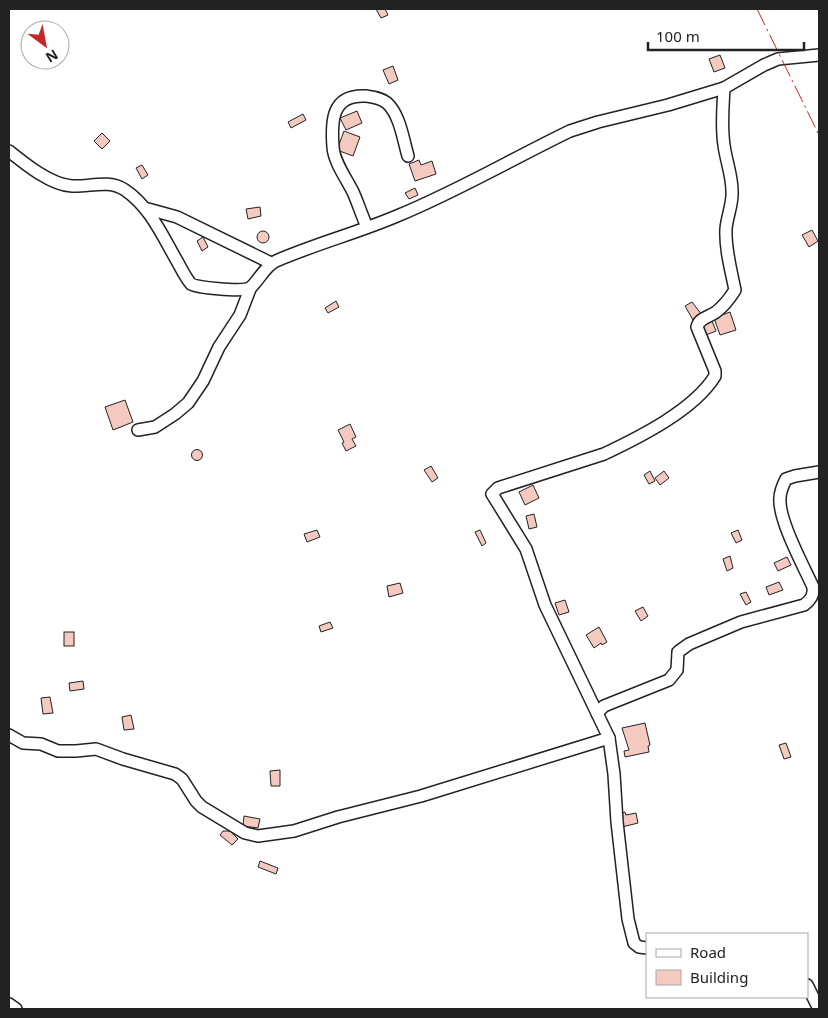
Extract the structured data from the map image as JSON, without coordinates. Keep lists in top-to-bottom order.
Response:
{
  "legend": ["Road", "Building"],
  "scale_bar": "100 m",
  "north": "bottom right"
}
